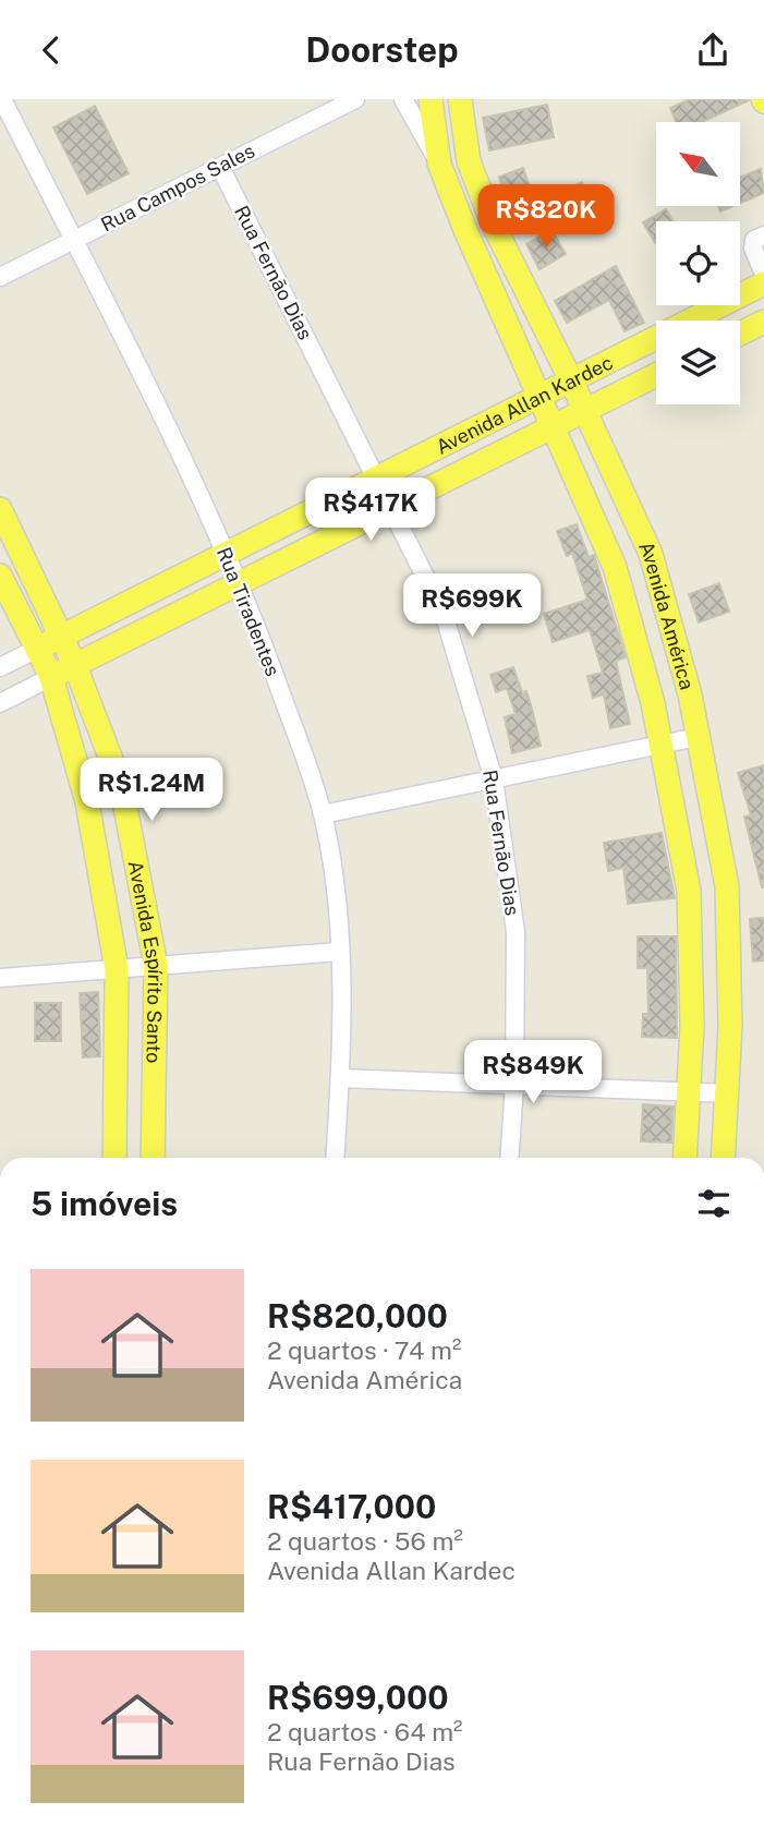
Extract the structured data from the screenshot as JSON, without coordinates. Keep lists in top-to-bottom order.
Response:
{
  "streets": {
    "main road": ["Avenida Allan Kardec", "Avenida América", "Avenida Espírito Santo"],
    "street": ["Rua Campos Sales", "Rua Fernão Dias", "Rua Tiradentes"]
  },
  "crossings": [
    ["Rua Campos Sales", "Rua Fernão Dias"],
    ["Rua Campos Sales", "Rua Tiradentes"],
    ["Rua Fernão Dias", "Avenida Allan Kardec"],
    ["Avenida Allan Kardec", "Rua Tiradentes"],
    ["Avenida Allan Kardec", "Avenida América"],
    ["Avenida Allan Kardec", "Avenida Espírito Santo"]
  ],
  "north": "top left",
  "page": {
    "header": "Doorstep",
    "price": [
      "R$820K",
      "R$417K",
      "R$699K",
      "R$1.24M",
      "R$849K"
    ],
    "heading": "5 imóveis",
    "list": [
      {
        "name": "R$820,000",
        "note": "2 quartos · 74 m² · Avenida América"
      },
      {
        "name": "R$417,000",
        "note": "2 quartos · 56 m² · Avenida Allan Kardec"
      },
      {
        "name": "R$699,000",
        "note": "2 quartos · 64 m² · Rua Fernão Dias"
      }
    ]
  }
}
